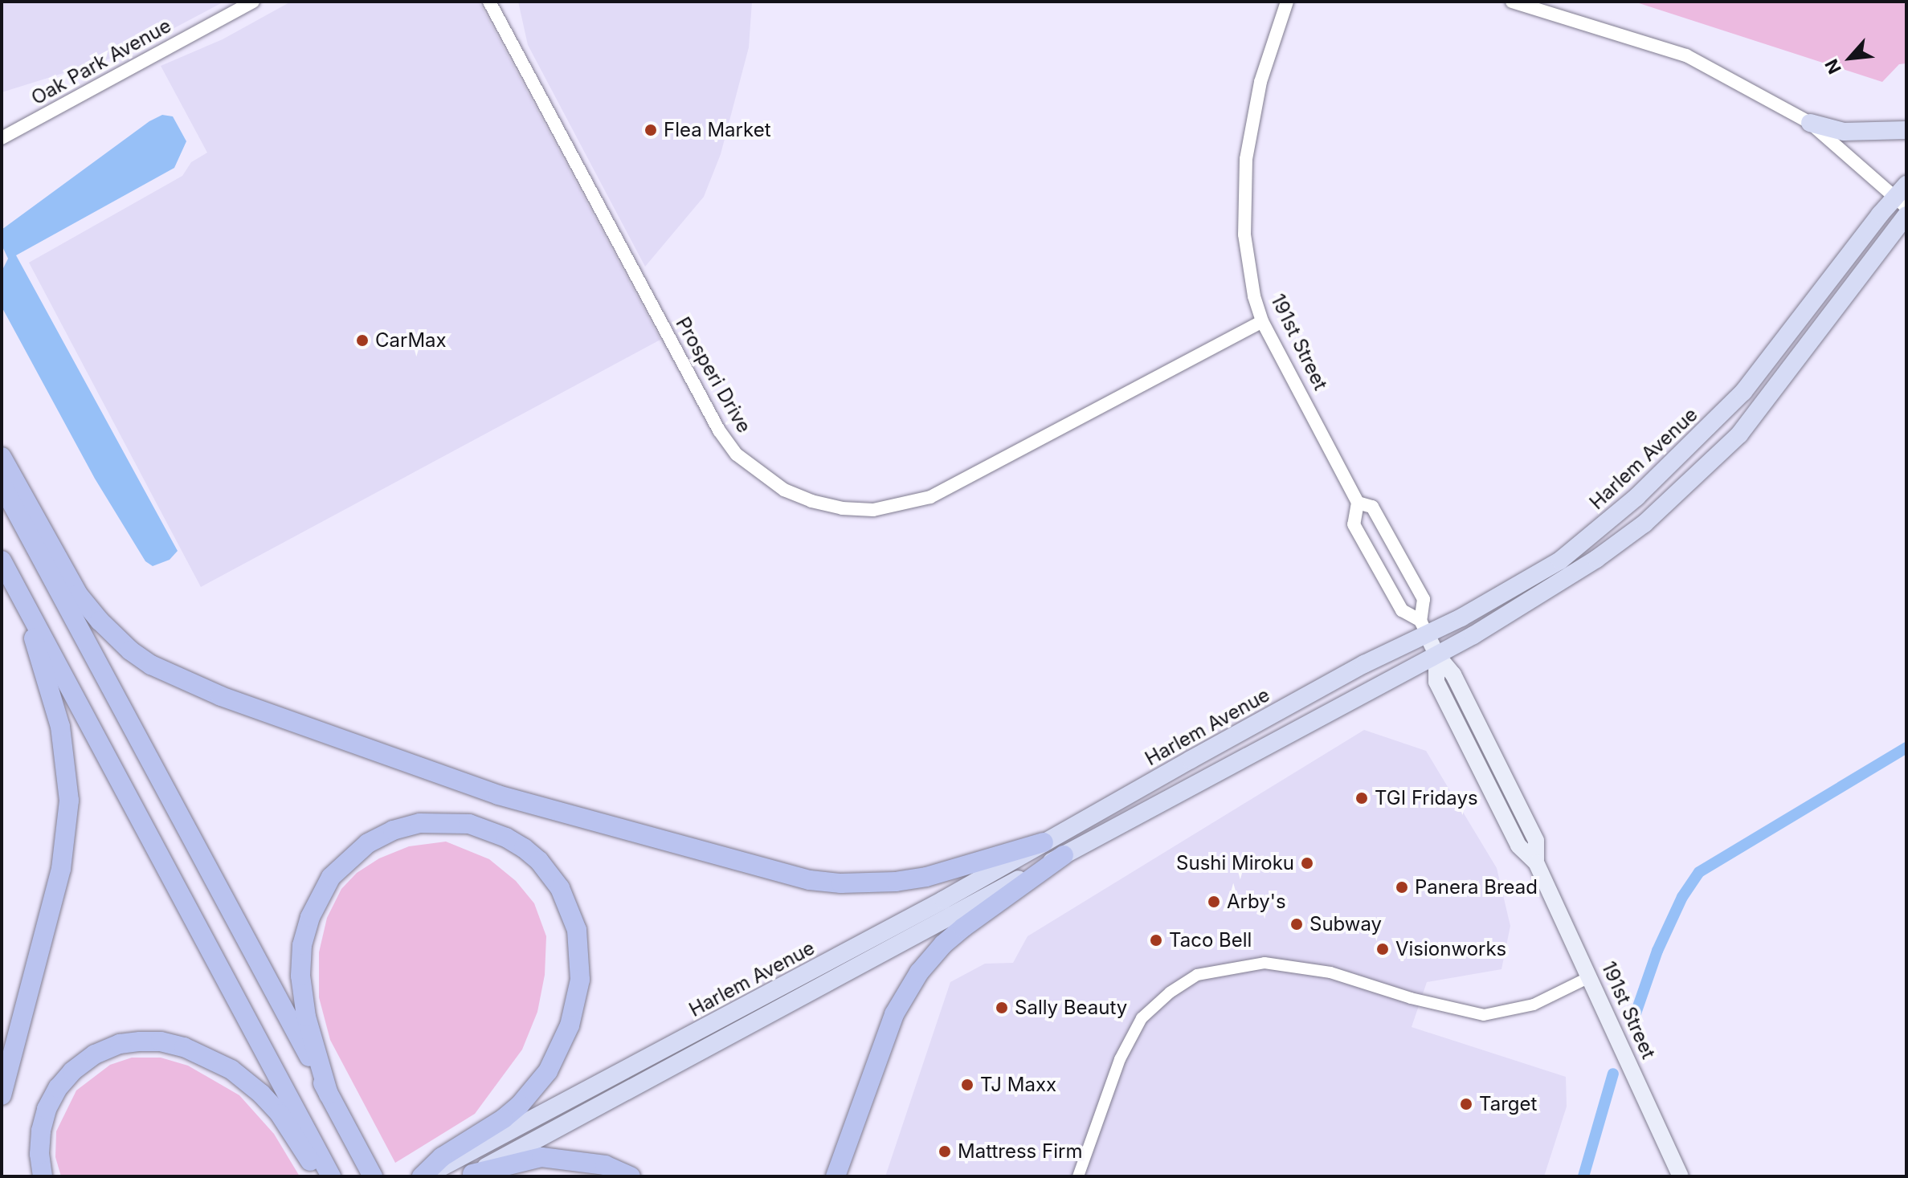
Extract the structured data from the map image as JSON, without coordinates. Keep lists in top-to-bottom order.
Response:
{
  "streets": {
    "main road": ["191st Street", "Harlem Avenue"],
    "street": ["Oak Park Avenue", "Prosperi Drive"]
  },
  "crossings": [
    ["191st Street", "Prosperi Drive"],
    ["191st Street", "Harlem Avenue"]
  ],
  "places": [
    "Flea Market",
    "CarMax",
    "TGI Fridays",
    "Sushi Miroku",
    "Panera Bread",
    "Arby's",
    "Subway",
    "Taco Bell",
    "Visionworks",
    "Sally Beauty",
    "TJ Maxx",
    "Target",
    "Mattress Firm"
  ],
  "north": "bottom left"
}
